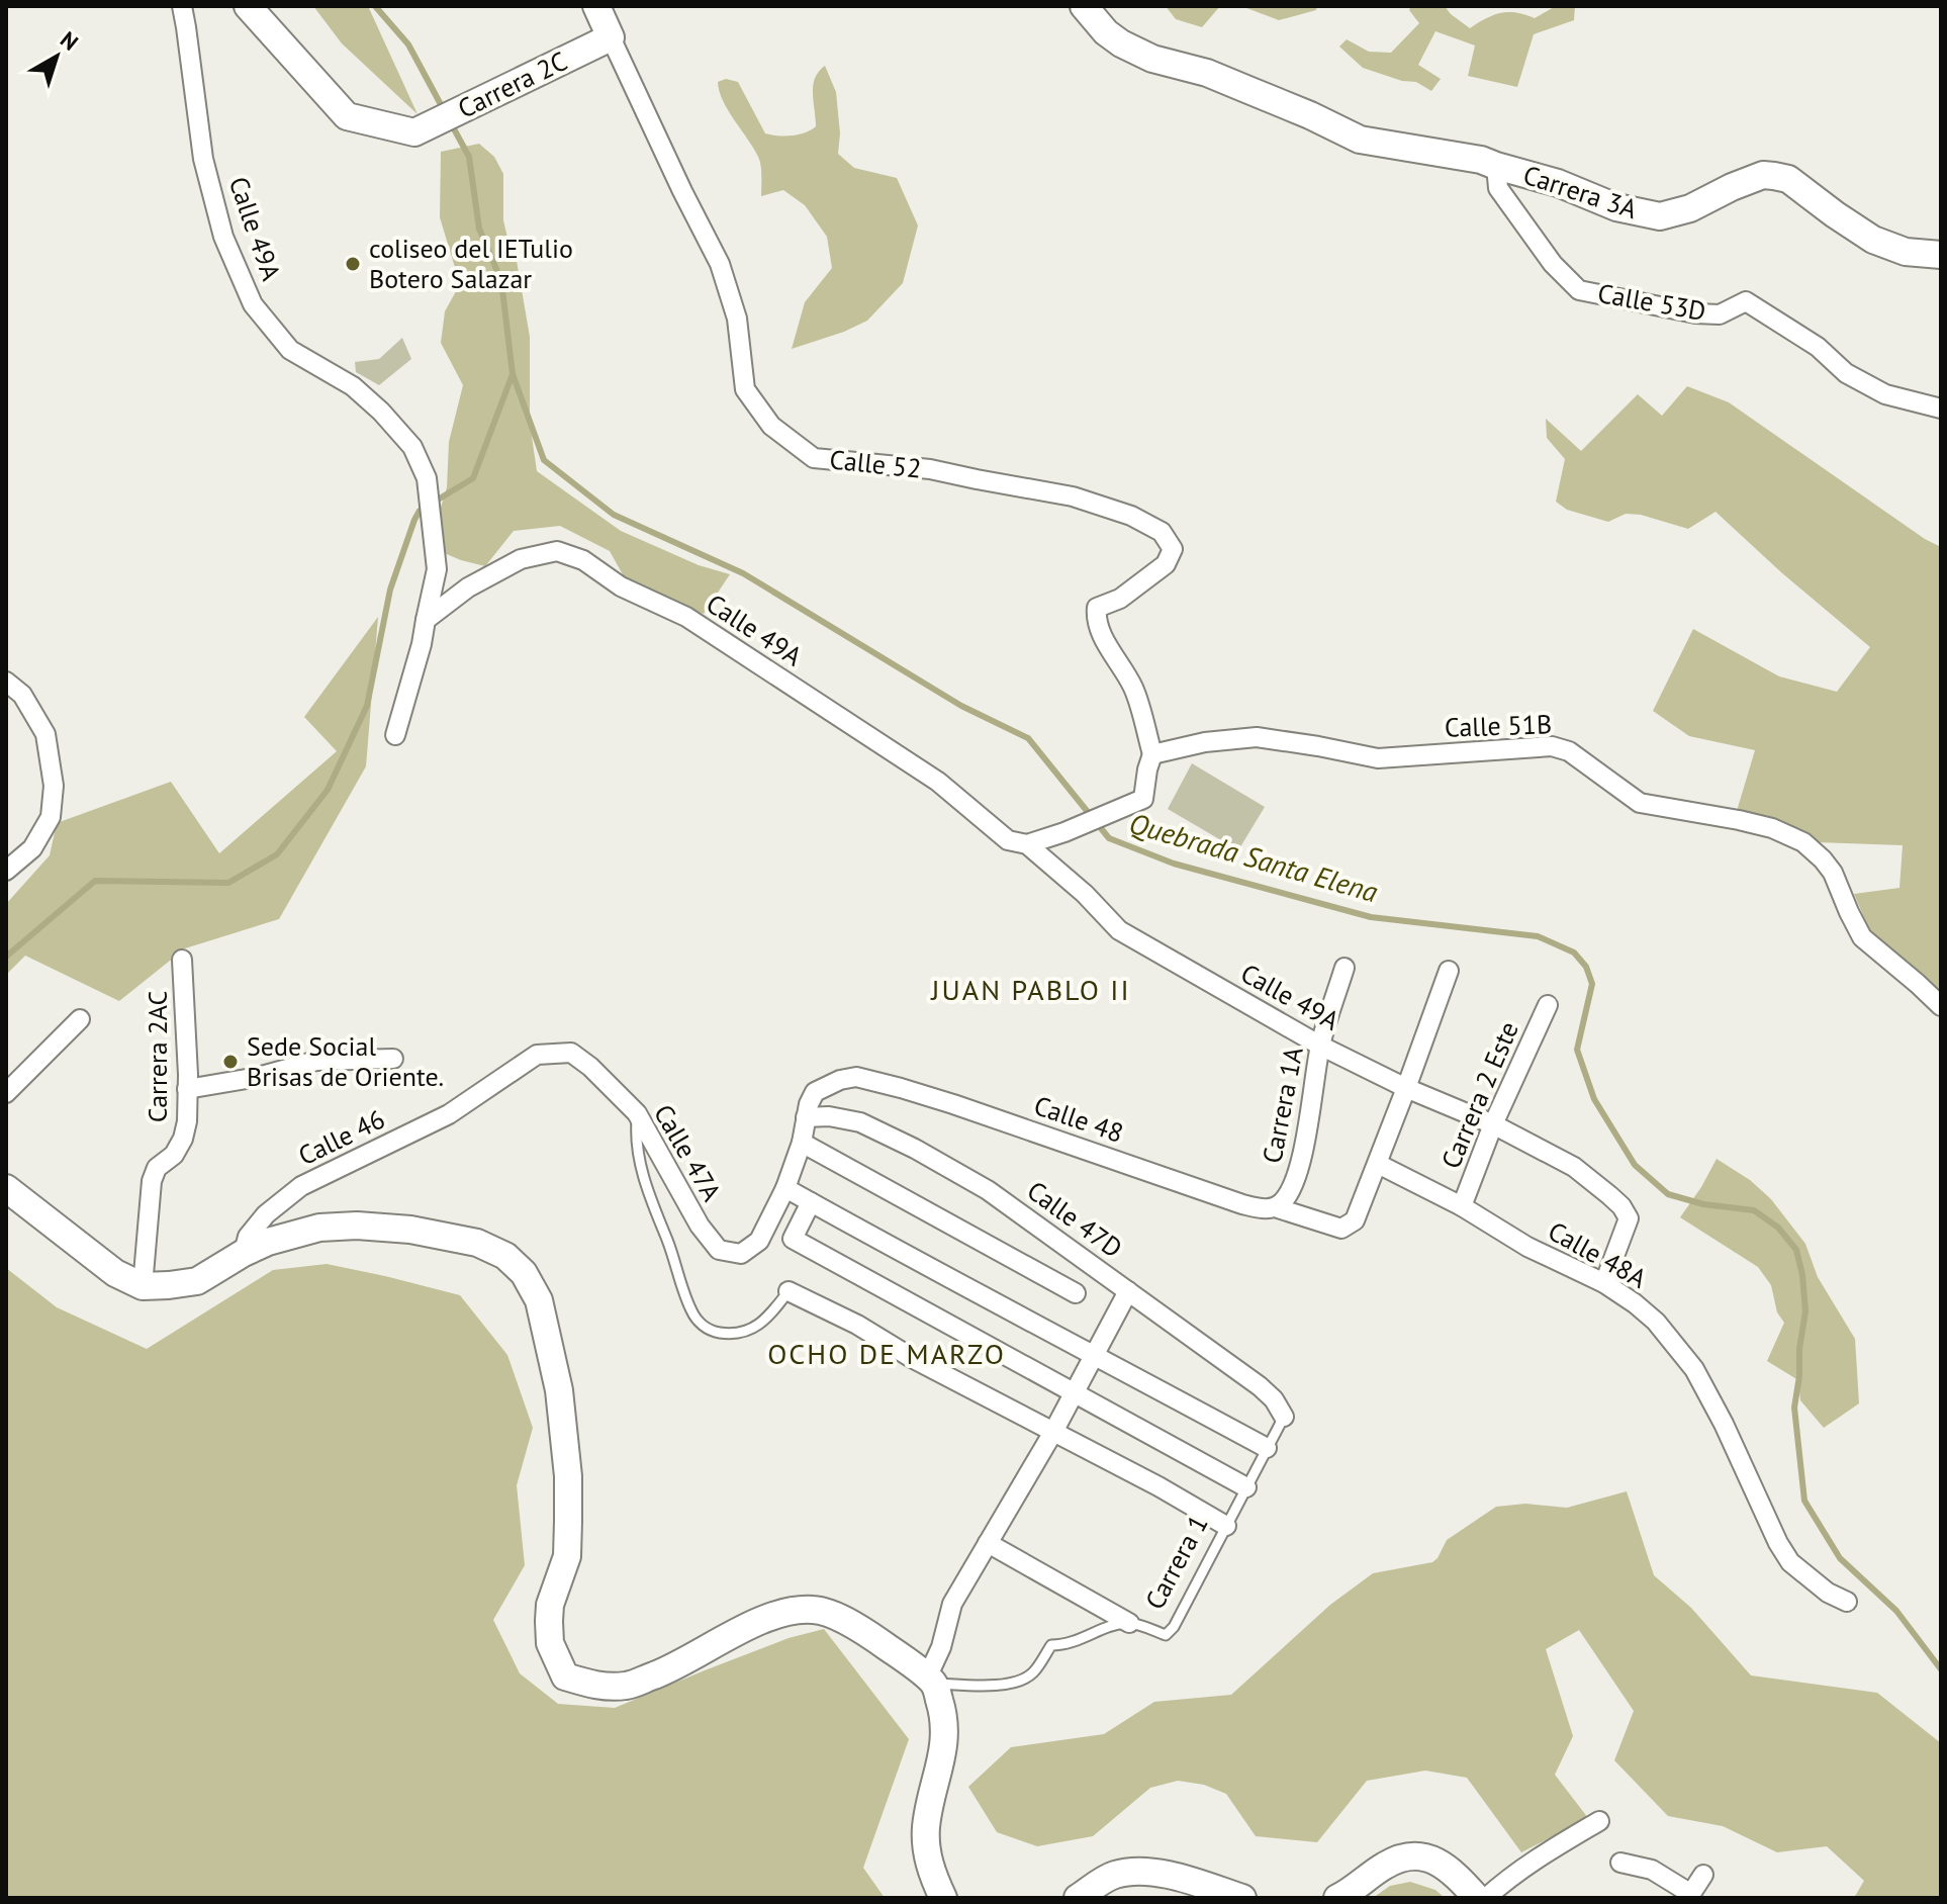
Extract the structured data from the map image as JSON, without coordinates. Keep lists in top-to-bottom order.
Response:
{
  "streets": {
    "main road": ["Carrera 2C", "Carrera 3A", "Calle 52"],
    "street": [
      "Calle 49A",
      "Calle 53D",
      "Calle 51B",
      "Carrera 2AC",
      "Carrera 2 Este",
      "Carrera 1A",
      "Calle 48",
      "Calle 46",
      "Calle 47A",
      "Calle 47D",
      "Calle 48A"
    ],
    "lane": ["Carrera 1"]
  },
  "crossings": [
    ["Carrera 2C", "Calle 52"],
    ["Carrera 3A", "Calle 53D"],
    ["Calle 49A", "Carrera 2 Este"],
    ["Calle 49A", "Carrera 1A"],
    ["Calle 49A", "Calle 48A"],
    ["Calle 52", "Calle 51B"],
    ["Carrera 2 Este", "Calle 48A"],
    ["Carrera 1A", "Calle 48"],
    ["Calle 48", "Calle 47D"],
    ["Calle 48", "Calle 48A"],
    ["Calle 46", "Calle 47A"],
    ["Calle 47D", "Carrera 1"]
  ],
  "districts": ["JUAN PABLO II", "OCHO DE MARZO"],
  "water": ["Quebrada Santa Elena"],
  "places": ["coliseo del IETulio Botero Salazar", "Sede Social Brisas de Oriente."],
  "north": "top right"
}
